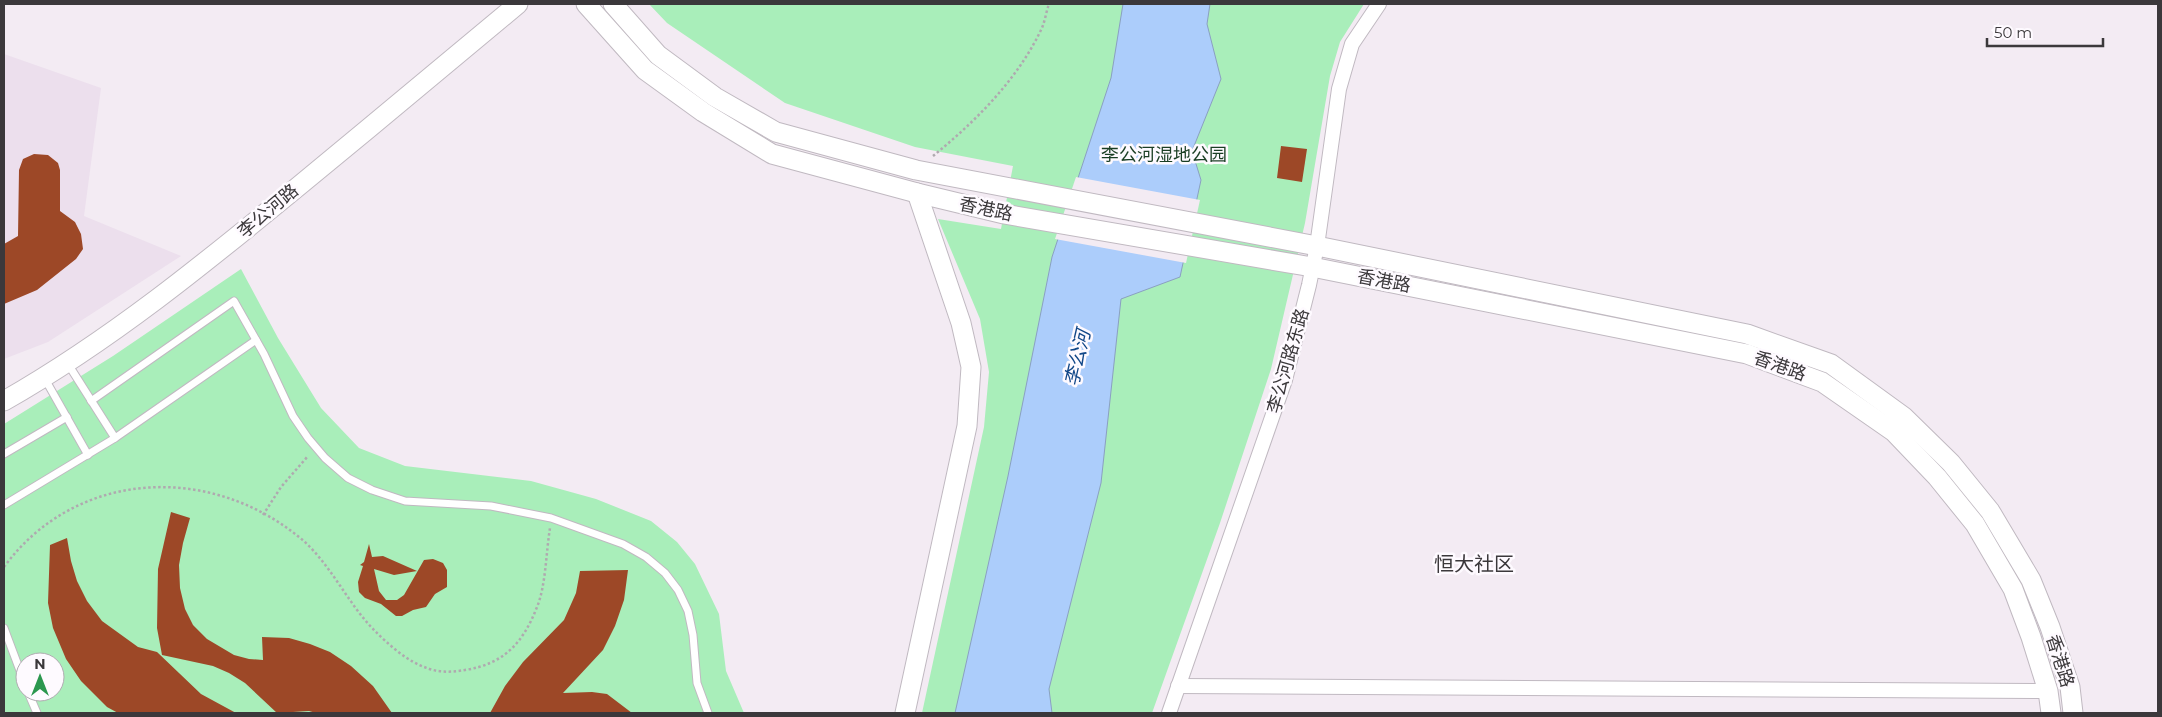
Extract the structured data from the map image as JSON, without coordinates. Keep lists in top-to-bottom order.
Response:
{
  "streets": {
    "main road": ["香港路", "李公河路"],
    "street": ["李公河路东路"]
  },
  "crossings": [
    ["香港路", "李公河路东路"]
  ],
  "districts": ["恒大社区"],
  "water": ["李公河"],
  "parks": ["李公河湿地公园"],
  "scale_bar": "50 m",
  "north": "top"
}
